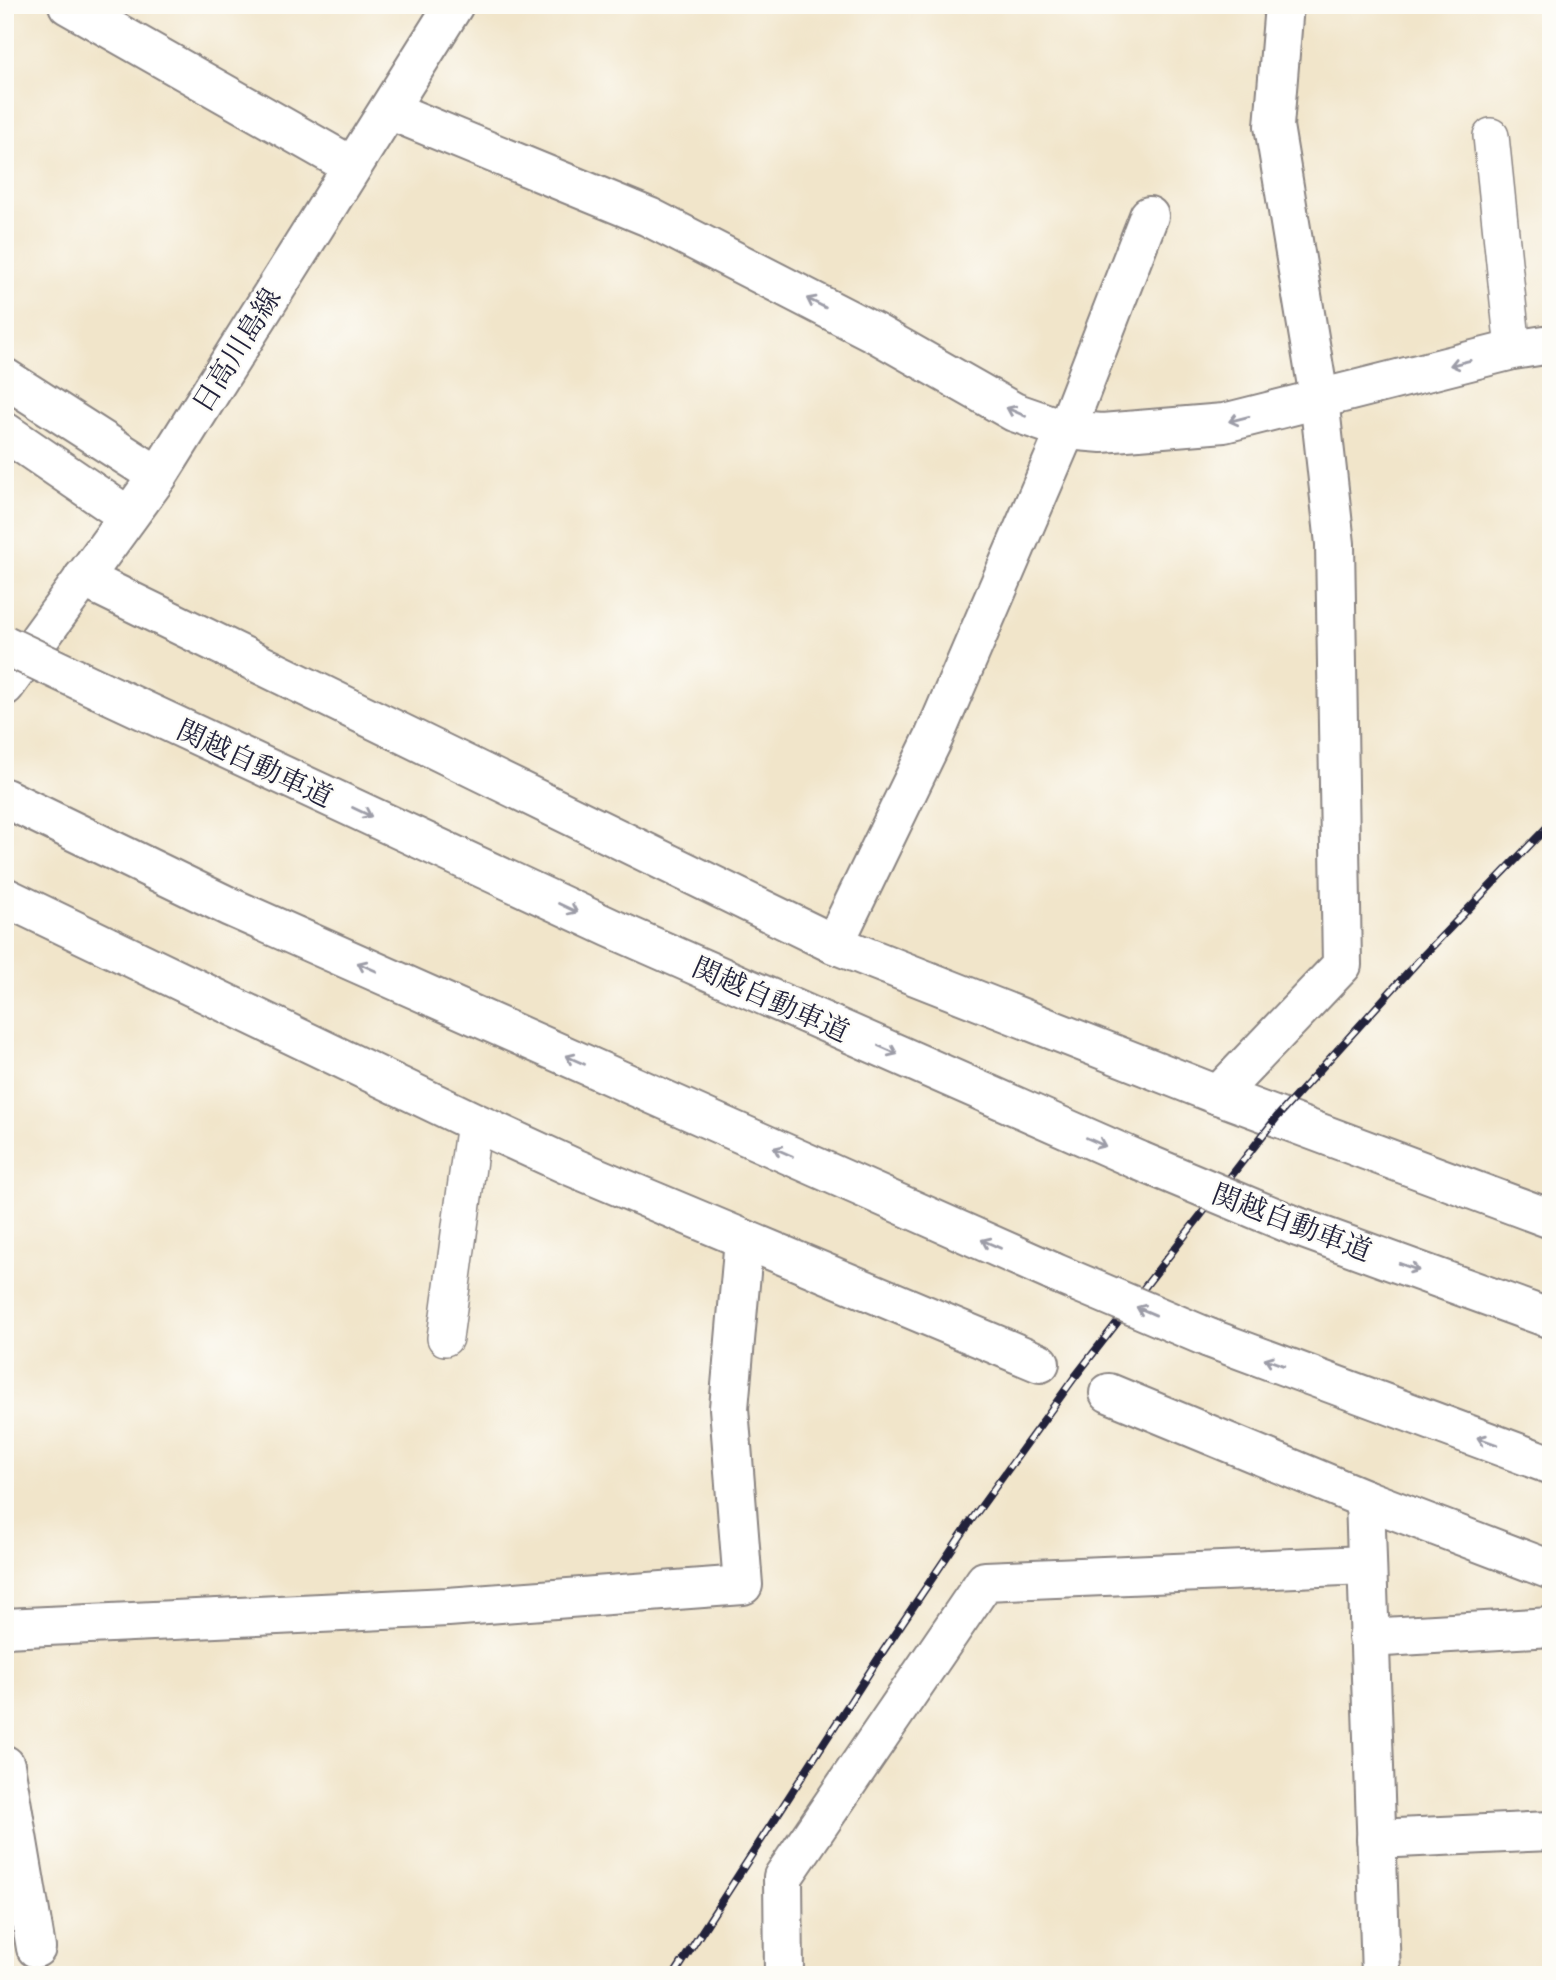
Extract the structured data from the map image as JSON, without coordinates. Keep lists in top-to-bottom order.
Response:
{
  "streets": {
    "main road": ["日高川島線", "関越自動車道"]
  }
}
